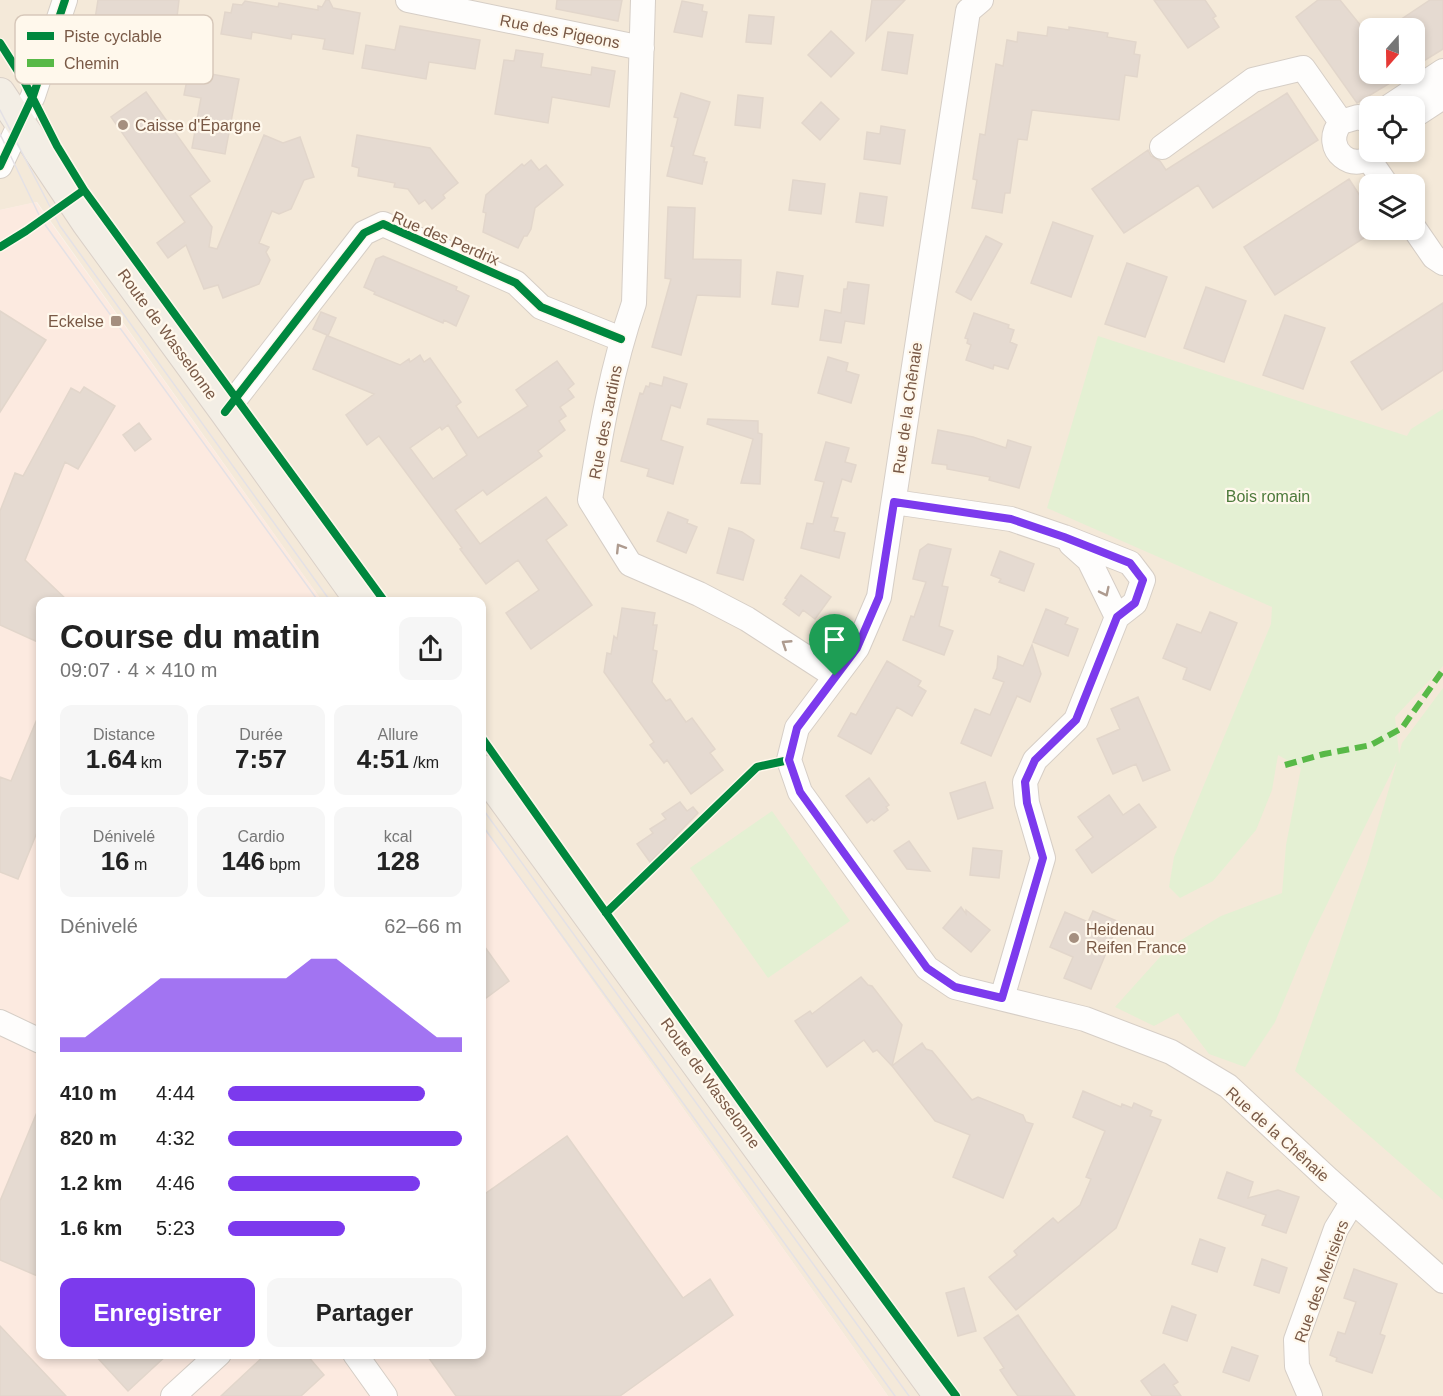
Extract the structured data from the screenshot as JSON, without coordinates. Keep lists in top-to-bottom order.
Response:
{
  "streets": {
    "main road": ["Route de Wasselonne"],
    "street": [
      "Rue des Pigeons",
      "Rue des Perdrix",
      "Rue de la Chênaie",
      "Rue des Jardins",
      "Rue des Merisiers"
    ]
  },
  "crossings": [
    ["Rue des Pigeons", "Rue des Jardins"],
    ["Rue des Perdrix", "Route de Wasselonne"],
    ["Rue des Perdrix", "Rue des Jardins"],
    ["Rue de la Chênaie", "Rue des Jardins"],
    ["Rue de la Chênaie", "Rue des Merisiers"]
  ],
  "one_way": ["Rue des Jardins"],
  "parks": ["Bois romain"],
  "places": {
    "other": ["Caisse d'Épargne", "Heidenau Reifen France"],
    "transit": ["Eckelse"]
  },
  "legend": ["Piste cyclable", "Chemin"],
  "north": "bottom",
  "page": {
    "heading": ["Course du matin", "09:07 · 4 × 410 m"],
    "stats": [
      ["Distance", "1.64 km"],
      ["Durée", "7:57"],
      ["Allure", "4:51 /km"],
      ["Dénivelé", "16 m"],
      ["Cardio", "146 bpm"],
      ["kcal", "128"]
    ],
    "chart": ["Dénivelé", "62–66 m"],
    "list": [
      {
        "name": "410 m",
        "note": "4:44"
      },
      {
        "name": "820 m",
        "note": "4:32"
      },
      {
        "name": "1.2 km",
        "note": "4:46"
      },
      {
        "name": "1.6 km",
        "note": "5:23"
      }
    ],
    "buttons": ["Enregistrer", "Partager"]
  }
}
